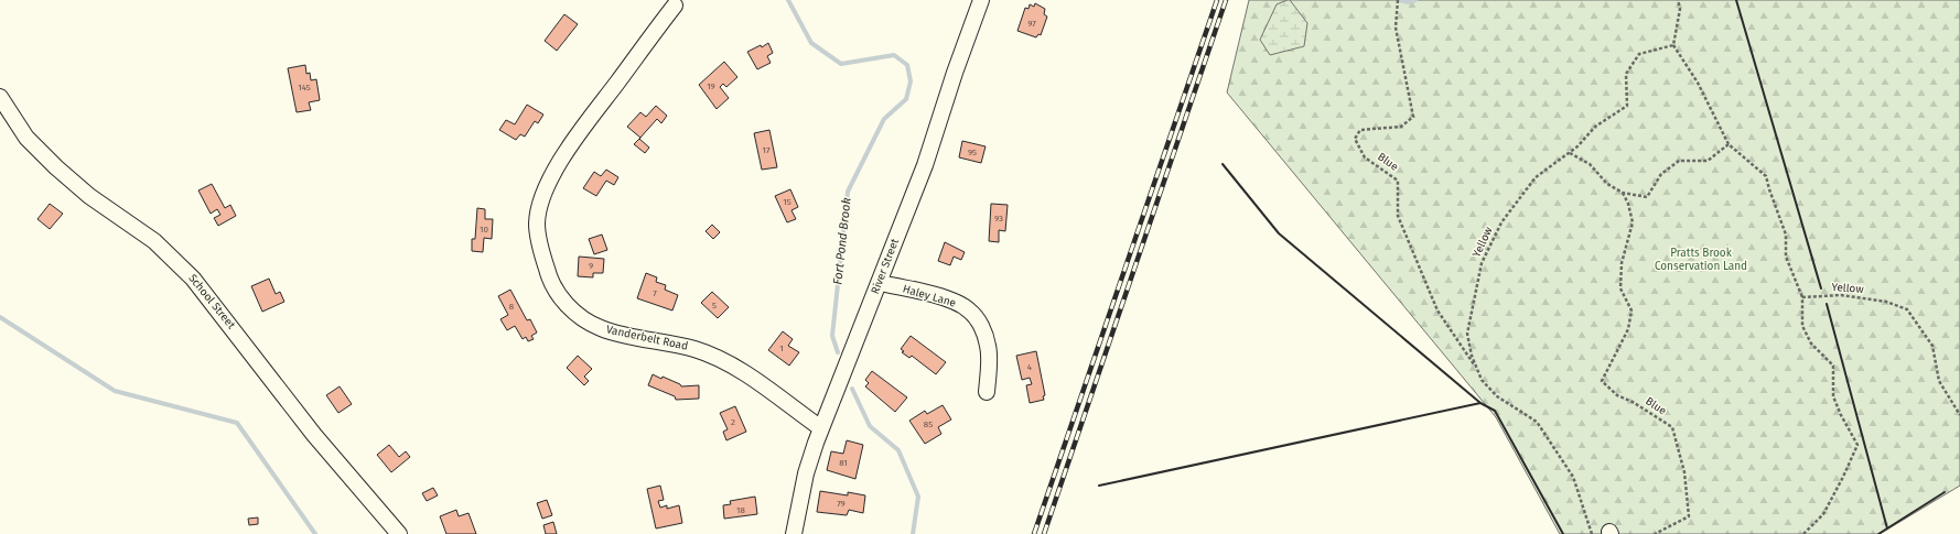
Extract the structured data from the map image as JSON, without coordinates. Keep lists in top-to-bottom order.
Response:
{
  "streets": {
    "street": [
      "River Street",
      "Haley Lane",
      "School Street",
      "Vanderbelt Road"
    ],
    "path": ["Blue", "Yellow"]
  },
  "crossings": [
    ["Blue", "Yellow"],
    ["River Street", "Haley Lane"],
    ["River Street", "Vanderbelt Road"]
  ],
  "water": ["Fort Pond Brook"],
  "parks": ["Pratts Brook Conservation Land"],
  "house_numbers": [
    "97",
    "19",
    "145",
    "17",
    "95",
    "15",
    "93",
    "10",
    "9",
    "7",
    "5",
    "8",
    "1",
    "4",
    "2",
    "85",
    "81",
    "79",
    "18"
  ]
}
